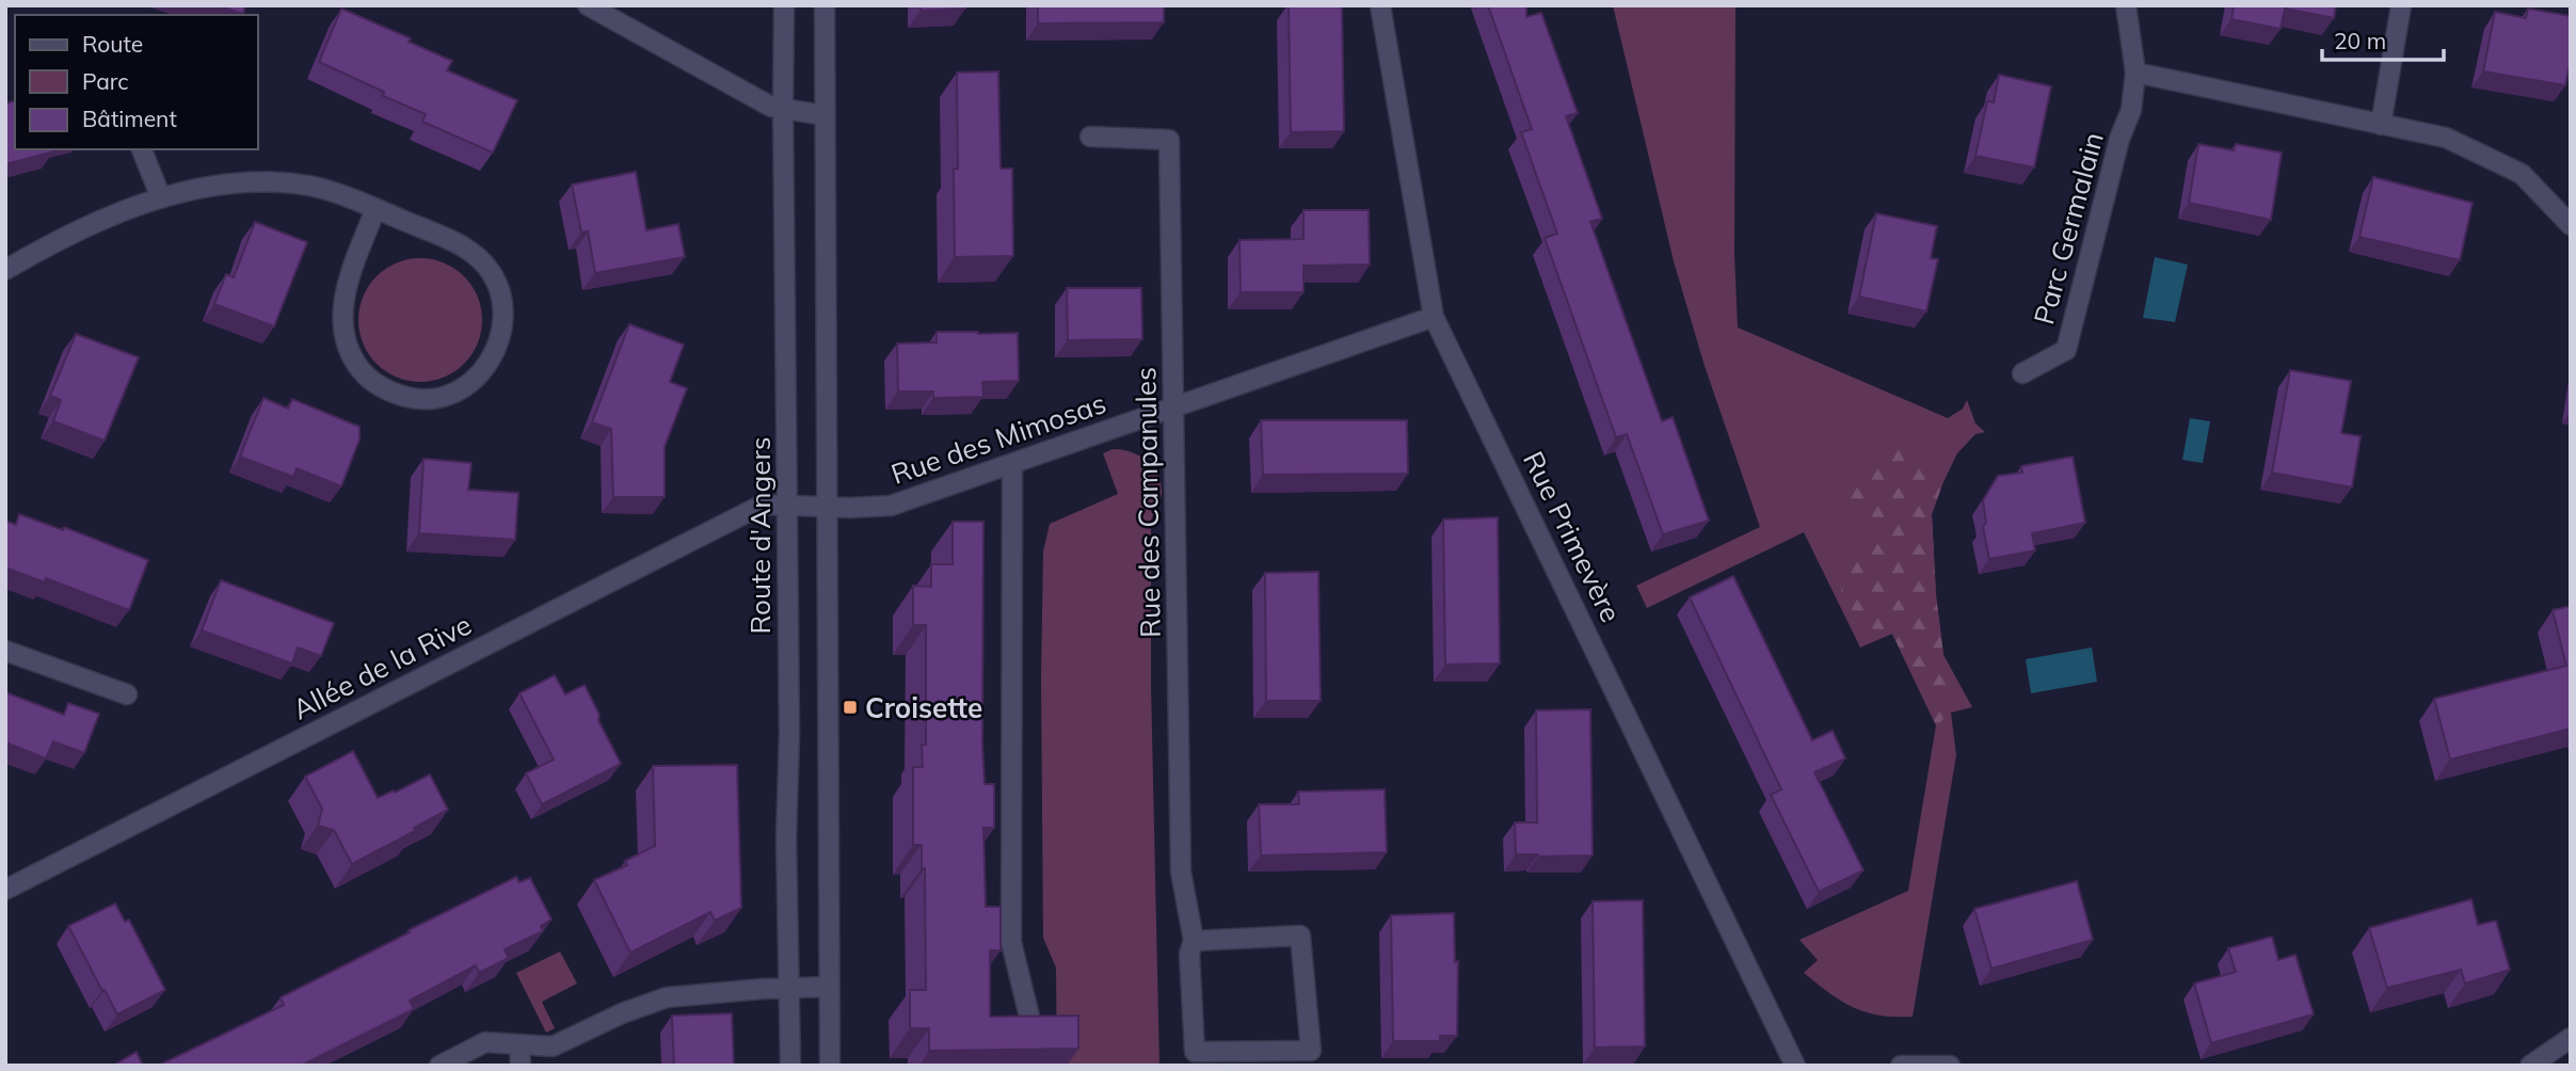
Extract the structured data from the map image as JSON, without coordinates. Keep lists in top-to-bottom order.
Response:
{
  "streets": {
    "street": [
      "Parc Germalain",
      "Rue des Mimosas",
      "Rue des Campanules",
      "Route d'Angers",
      "Rue Primevère",
      "Allée de la Rive"
    ]
  },
  "crossings": [
    ["Rue des Mimosas", "Rue des Campanules"],
    ["Rue des Mimosas", "Route d'Angers"],
    ["Rue des Mimosas", "Rue Primevère"],
    ["Rue des Mimosas", "Allée de la Rive"],
    ["Route d'Angers", "Allée de la Rive"]
  ],
  "places": {
    "transit": ["Croisette"]
  },
  "legend": ["Route", "Parc", "Bâtiment"],
  "scale_bar": "20 m"
}
